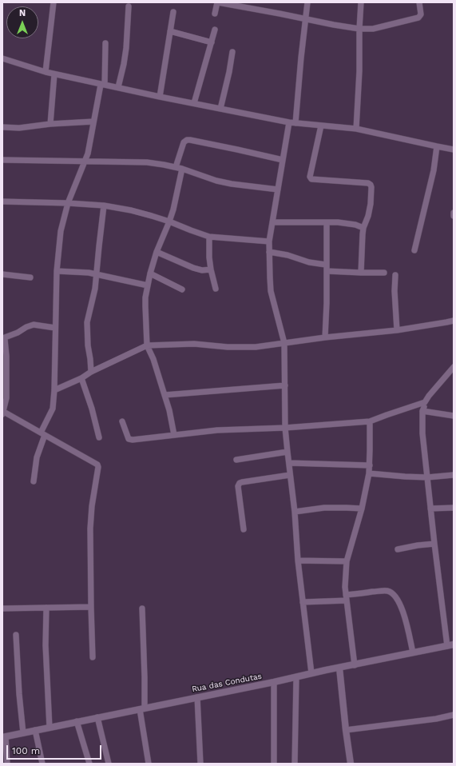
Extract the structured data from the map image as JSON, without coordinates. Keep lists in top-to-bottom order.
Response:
{
  "streets": {
    "street": ["Rua das Condutas"]
  },
  "scale_bar": "100 m",
  "north": "top"
}
